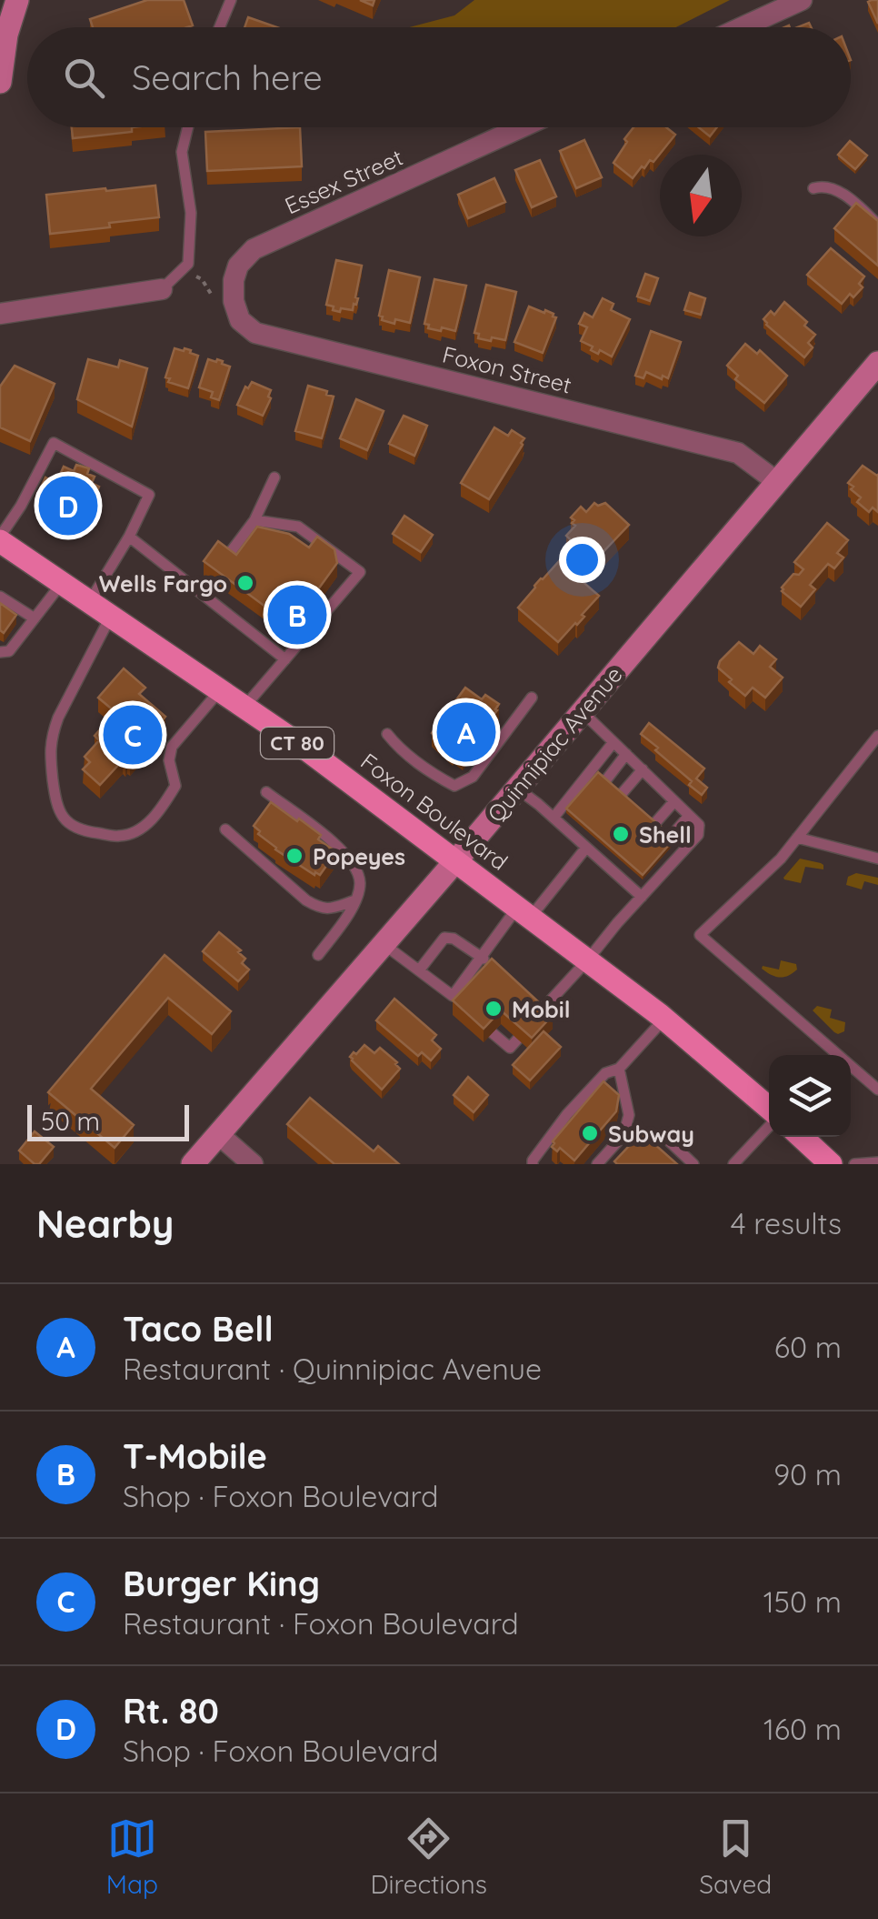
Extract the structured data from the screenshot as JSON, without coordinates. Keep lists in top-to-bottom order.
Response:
{
  "streets": {
    "main road": ["CT 80", "Quinnipiac Avenue", "Foxon Boulevard"],
    "street": ["Essex Street", "Foxon Street"]
  },
  "crossings": [
    ["Essex Street", "Foxon Street"],
    ["Foxon Street", "Quinnipiac Avenue"],
    ["Quinnipiac Avenue", "Foxon Boulevard"]
  ],
  "places": [
    "Wells Fargo",
    "Shell",
    "Popeyes",
    "Mobil",
    "Subway"
  ],
  "scale_bar": "50 m",
  "north": "bottom",
  "page": {
    "search": "Search here",
    "pins": [
      "D",
      "B",
      "A",
      "C"
    ],
    "scale": "50 m",
    "heading": ["Nearby", "4 results"],
    "list": [
      {
        "mark": "A",
        "name": "Taco Bell",
        "note": "Restaurant · Quinnipiac Avenue",
        "value": "60 m"
      },
      {
        "mark": "B",
        "name": "T-Mobile",
        "note": "Shop · Foxon Boulevard",
        "value": "90 m"
      },
      {
        "mark": "C",
        "name": "Burger King",
        "note": "Restaurant · Foxon Boulevard",
        "value": "150 m"
      },
      {
        "mark": "D",
        "name": "Rt. 80",
        "note": "Shop · Foxon Boulevard",
        "value": "160 m"
      }
    ],
    "nav": ["Map", "Directions", "Saved"]
  }
}
